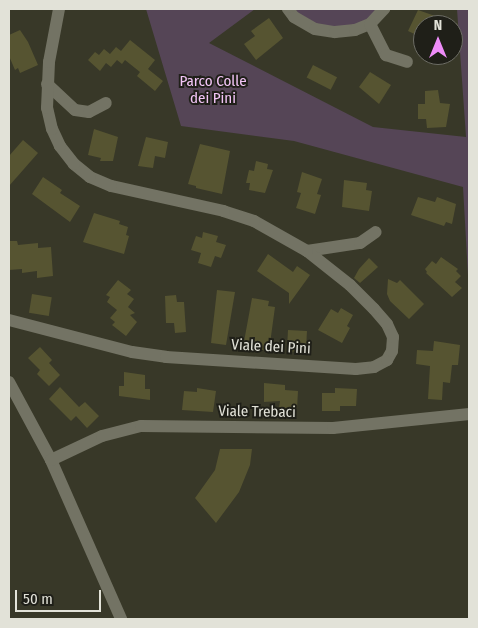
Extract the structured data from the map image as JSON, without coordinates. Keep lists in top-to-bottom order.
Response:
{
  "streets": {
    "street": ["Viale dei Pini", "Viale Trebaci"]
  },
  "parks": ["Parco Colle dei Pini"],
  "scale_bar": "50 m",
  "north": "top"
}
